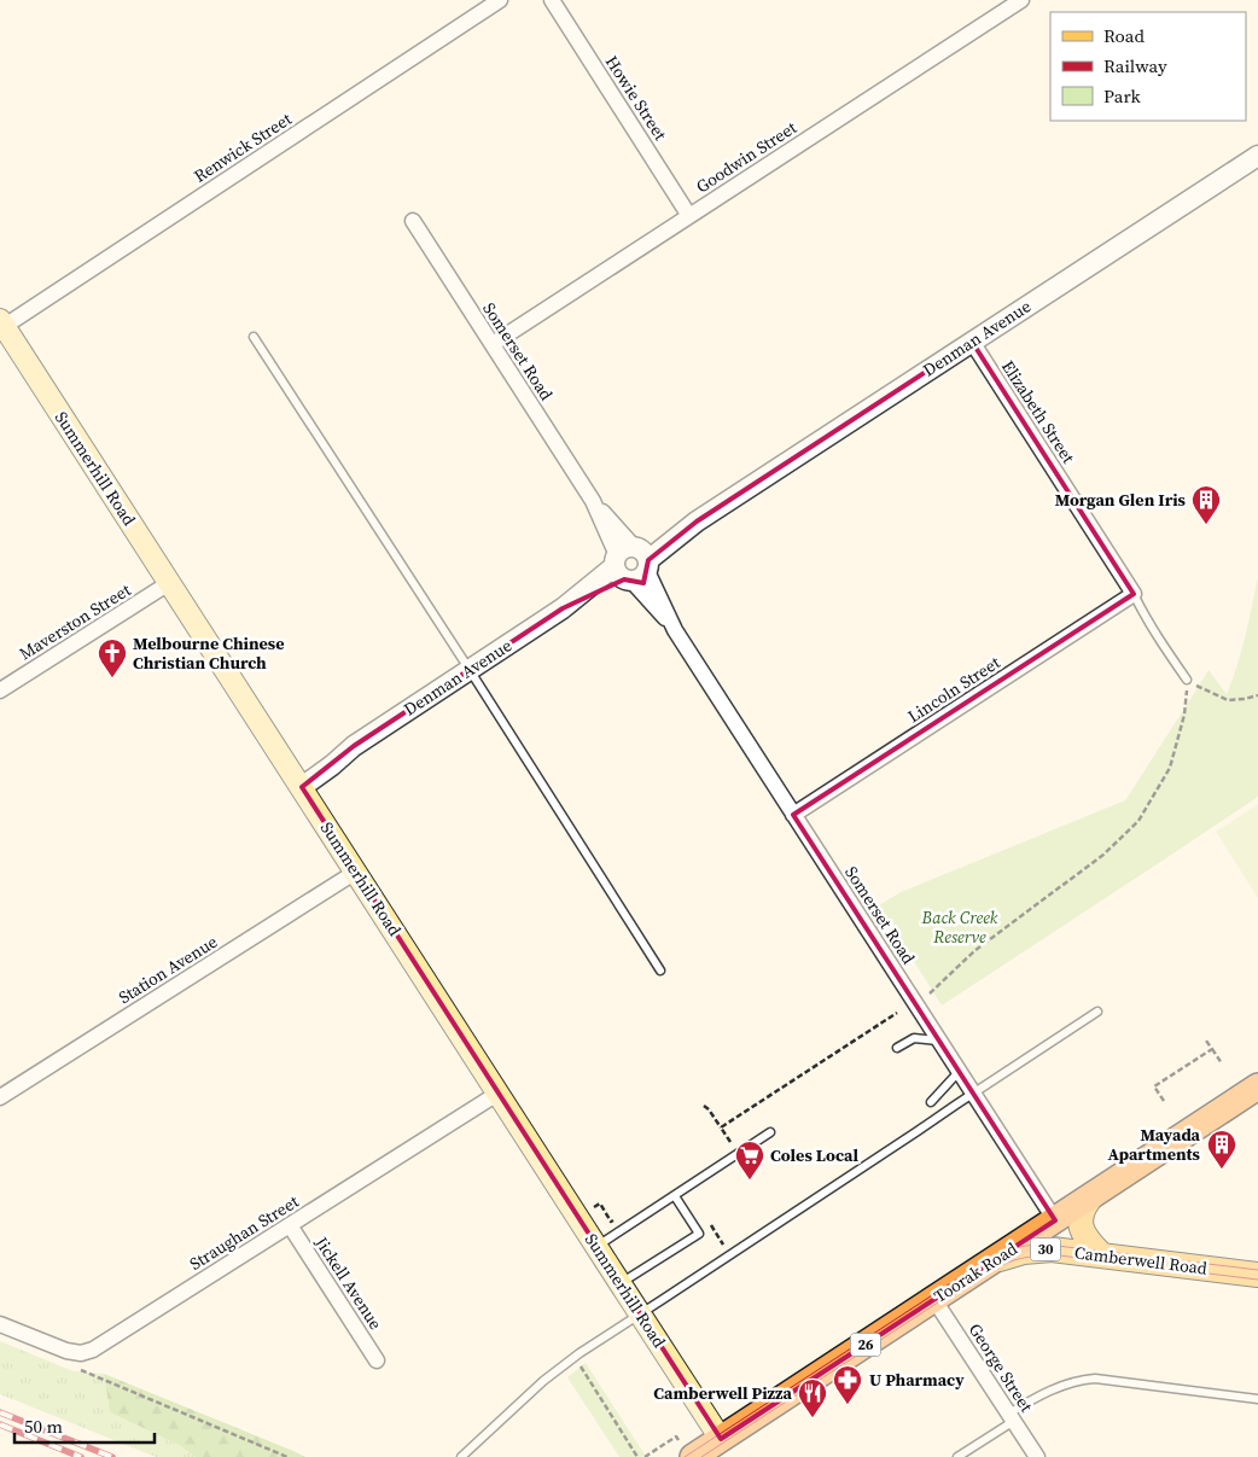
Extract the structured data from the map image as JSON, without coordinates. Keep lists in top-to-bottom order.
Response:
{
  "streets": {
    "highway": ["Toorak Road", "26"],
    "main road": ["Summerhill Road", "30", "Camberwell Road"],
    "street": [
      "Howie Street",
      "Renwick Street",
      "Goodwin Street",
      "Denman Avenue",
      "Somerset Road",
      "Elizabeth Street",
      "Maverston Street",
      "Lincoln Street",
      "Station Avenue",
      "Straughan Street",
      "Jickell Avenue",
      "George Street"
    ]
  },
  "crossings": [
    ["Howie Street", "Goodwin Street"],
    ["Renwick Street", "Summerhill Road"],
    ["Goodwin Street", "Somerset Road"],
    ["Denman Avenue", "Somerset Road"],
    ["Denman Avenue", "Elizabeth Street"],
    ["Denman Avenue", "Summerhill Road"],
    ["Somerset Road", "Lincoln Street"],
    ["Somerset Road", "Toorak Road"],
    ["Elizabeth Street", "Lincoln Street"],
    ["Summerhill Road", "Maverston Street"],
    ["Summerhill Road", "Station Avenue"],
    ["Summerhill Road", "Straughan Street"],
    ["Summerhill Road", "Toorak Road"],
    ["Straughan Street", "Jickell Avenue"],
    ["Camberwell Road", "Toorak Road"],
    ["Toorak Road", "George Street"]
  ],
  "parks": ["Back Creek Reserve"],
  "places": {
    "building": ["Morgan Glen Iris", "Mayada Apartments"],
    "church": ["Melbourne Chinese Christian Church"],
    "supermarket": ["Coles Local"],
    "pharmacy": ["U Pharmacy"],
    "restaurant": ["Camberwell Pizza"]
  },
  "legend": ["Road", "Railway", "Park"],
  "scale_bar": "50 m"
}
